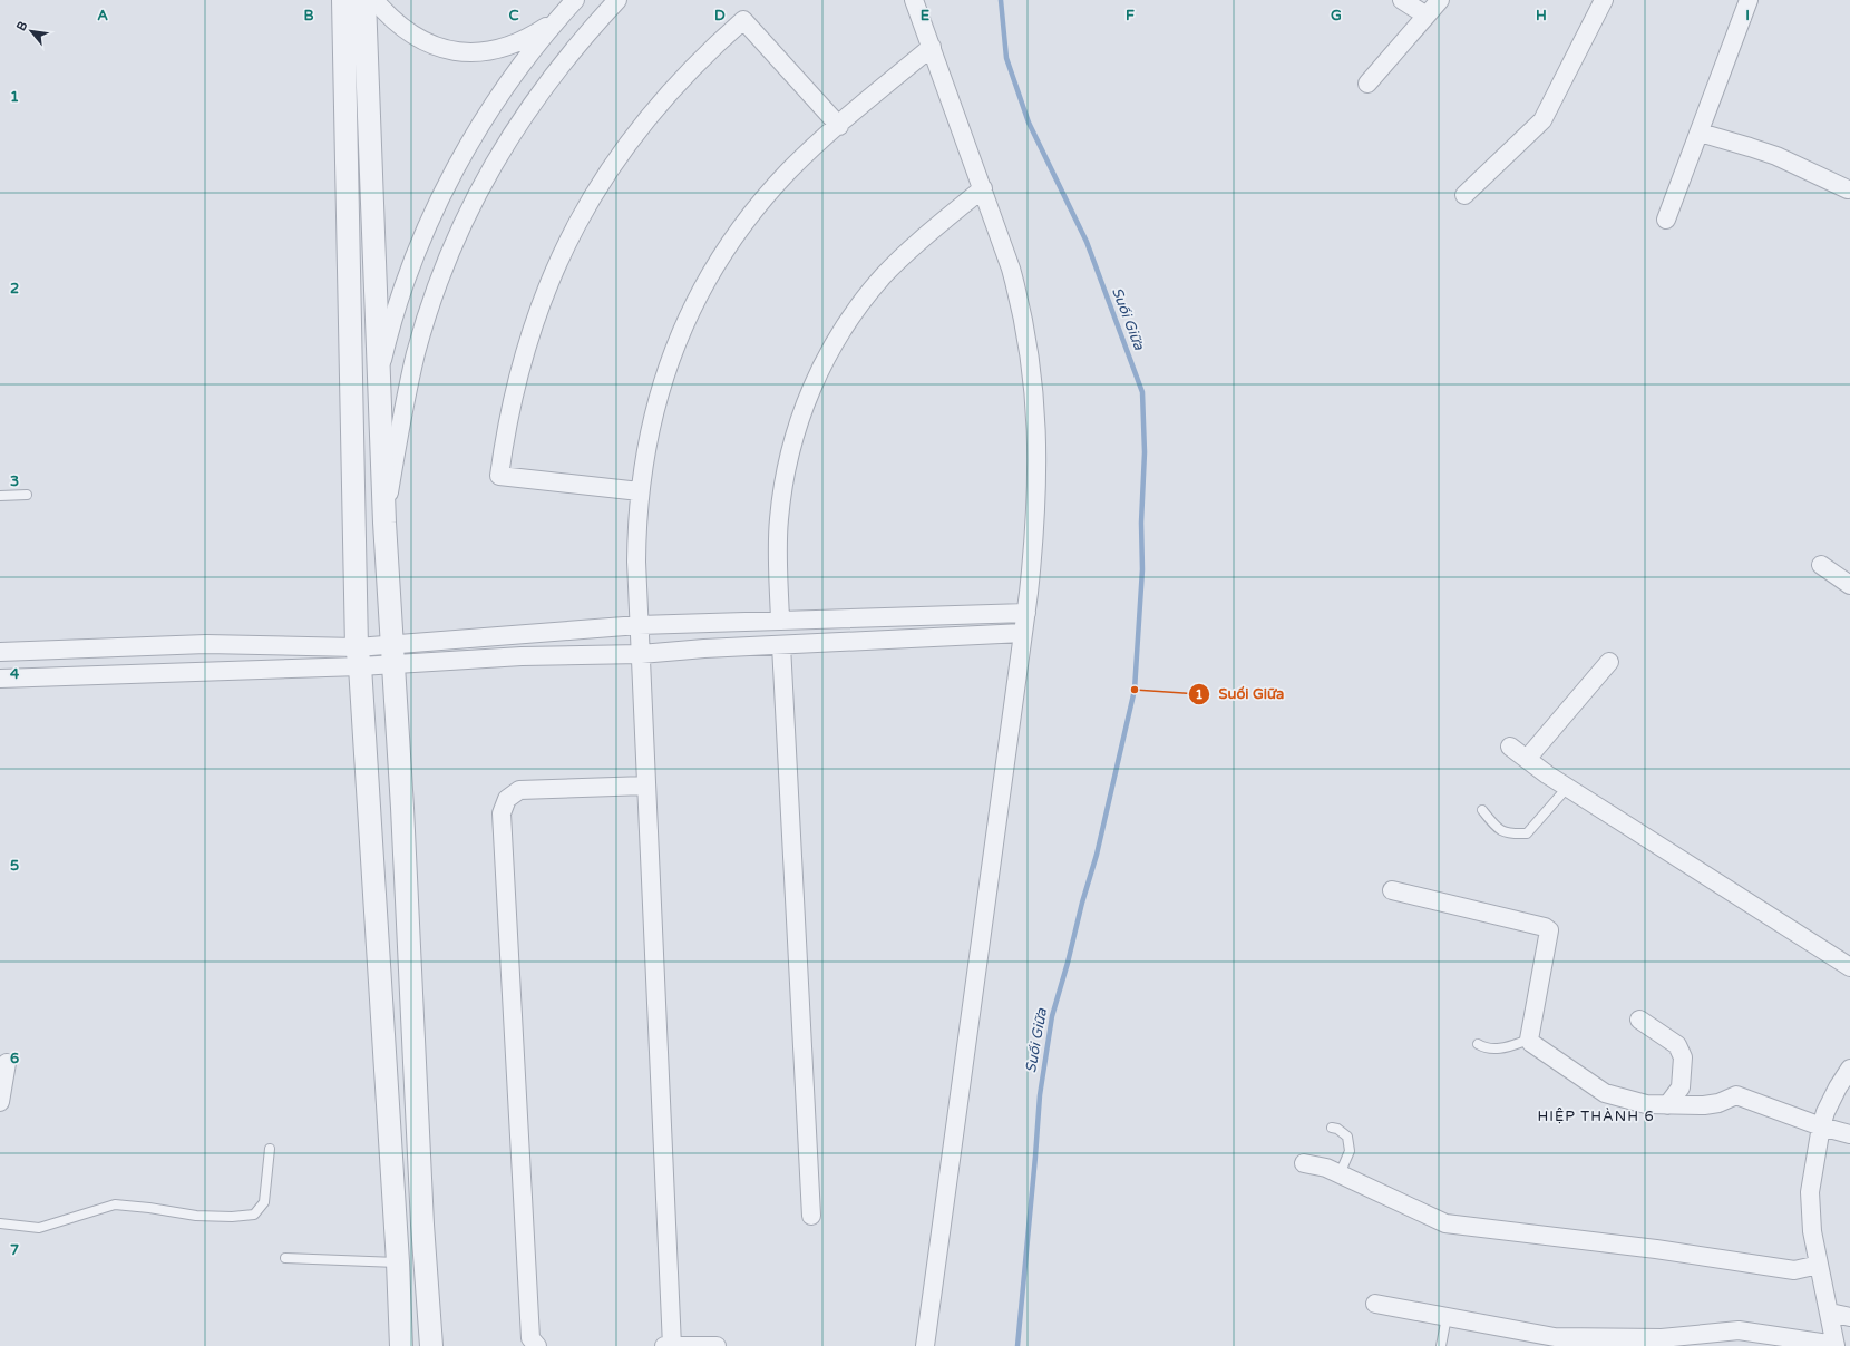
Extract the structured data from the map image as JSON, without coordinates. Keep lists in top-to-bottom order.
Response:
{
  "districts": ["HIỆP THÀNH 6"],
  "water": ["Suối Giữa"],
  "places": ["Suối Giữa"],
  "north": "top left",
  "grid": {
    "columns": [
      "A",
      "B",
      "C",
      "D",
      "E",
      "F",
      "G",
      "H",
      "I"
    ],
    "rows": [
      "1",
      "2",
      "3",
      "4",
      "5",
      "6",
      "7"
    ]
  }
}
